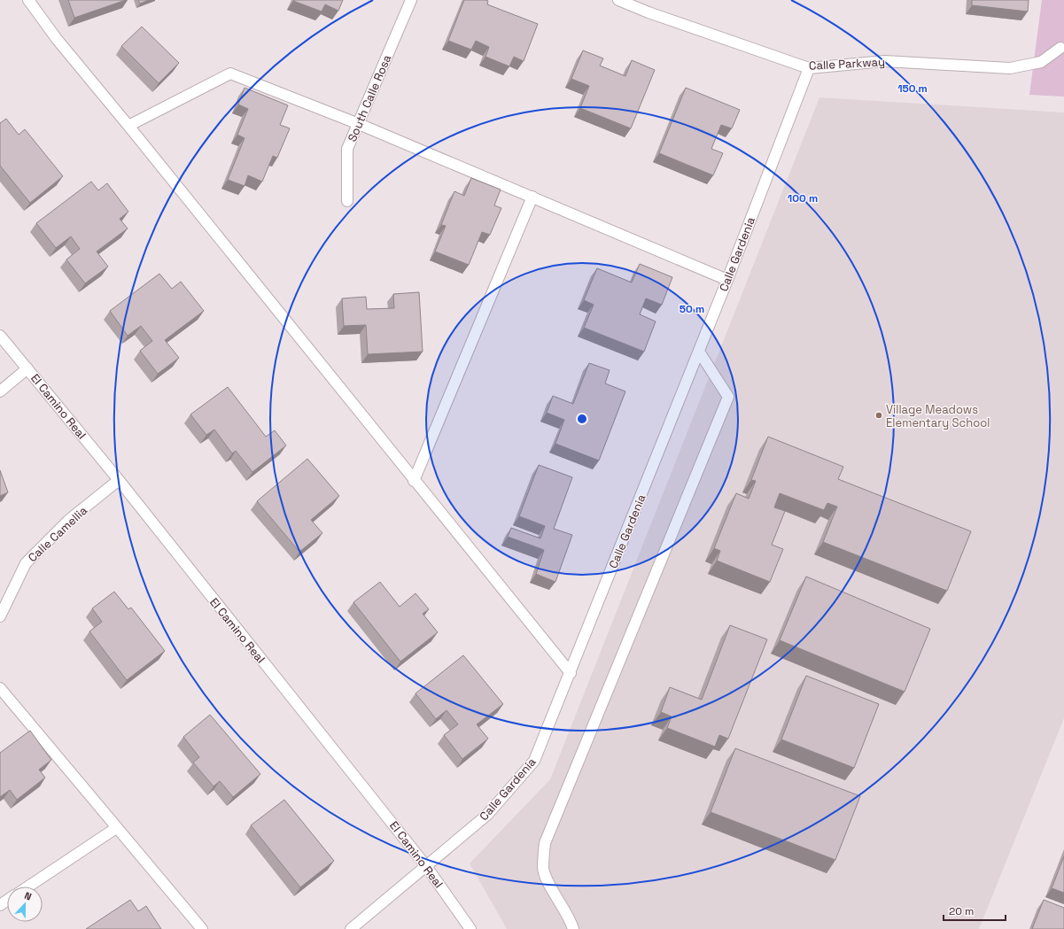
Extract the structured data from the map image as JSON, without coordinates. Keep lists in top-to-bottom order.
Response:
{
  "streets": {
    "street": [
      "Calle Parkway",
      "South Calle Rosa",
      "Calle Gardenia",
      "El Camino Real",
      "Calle Camellia"
    ]
  },
  "crossings": [
    ["Calle Parkway", "Calle Gardenia"],
    ["Calle Gardenia", "El Camino Real"],
    ["El Camino Real", "Calle Camellia"]
  ],
  "places": ["Village Meadows Elementary School"],
  "scale_bar": "20 m",
  "north": "top",
  "rings": ["150 m", "100 m", "50 m"]
}
